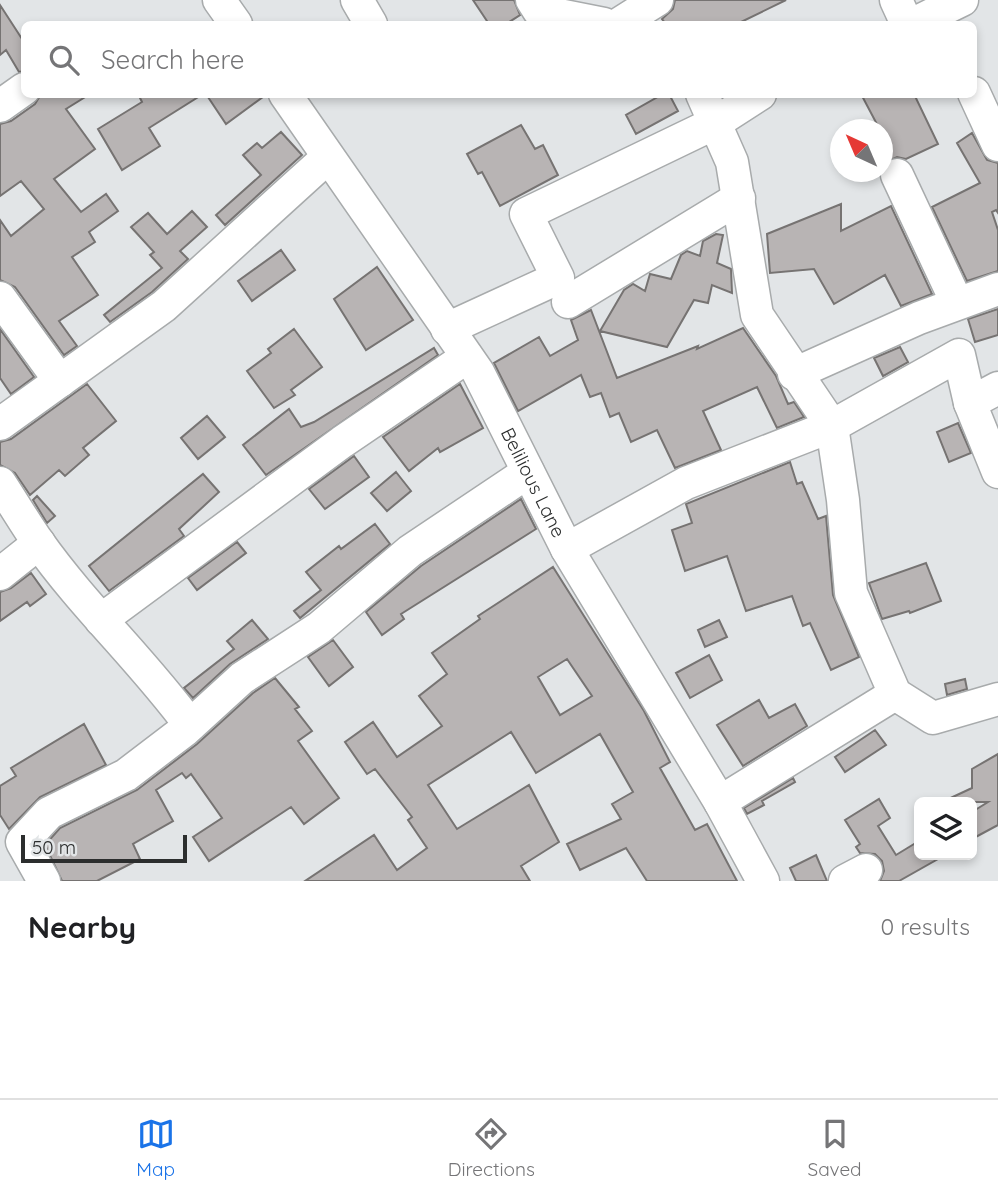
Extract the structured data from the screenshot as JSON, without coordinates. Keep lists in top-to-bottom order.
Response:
{
  "streets": {
    "street": ["Belilious Lane"]
  },
  "scale_bar": "50 m",
  "north": "top left",
  "page": {
    "search": "Search here",
    "scale": "50 m",
    "heading": ["Nearby", "0 results"],
    "nav": ["Map", "Directions", "Saved"]
  }
}
